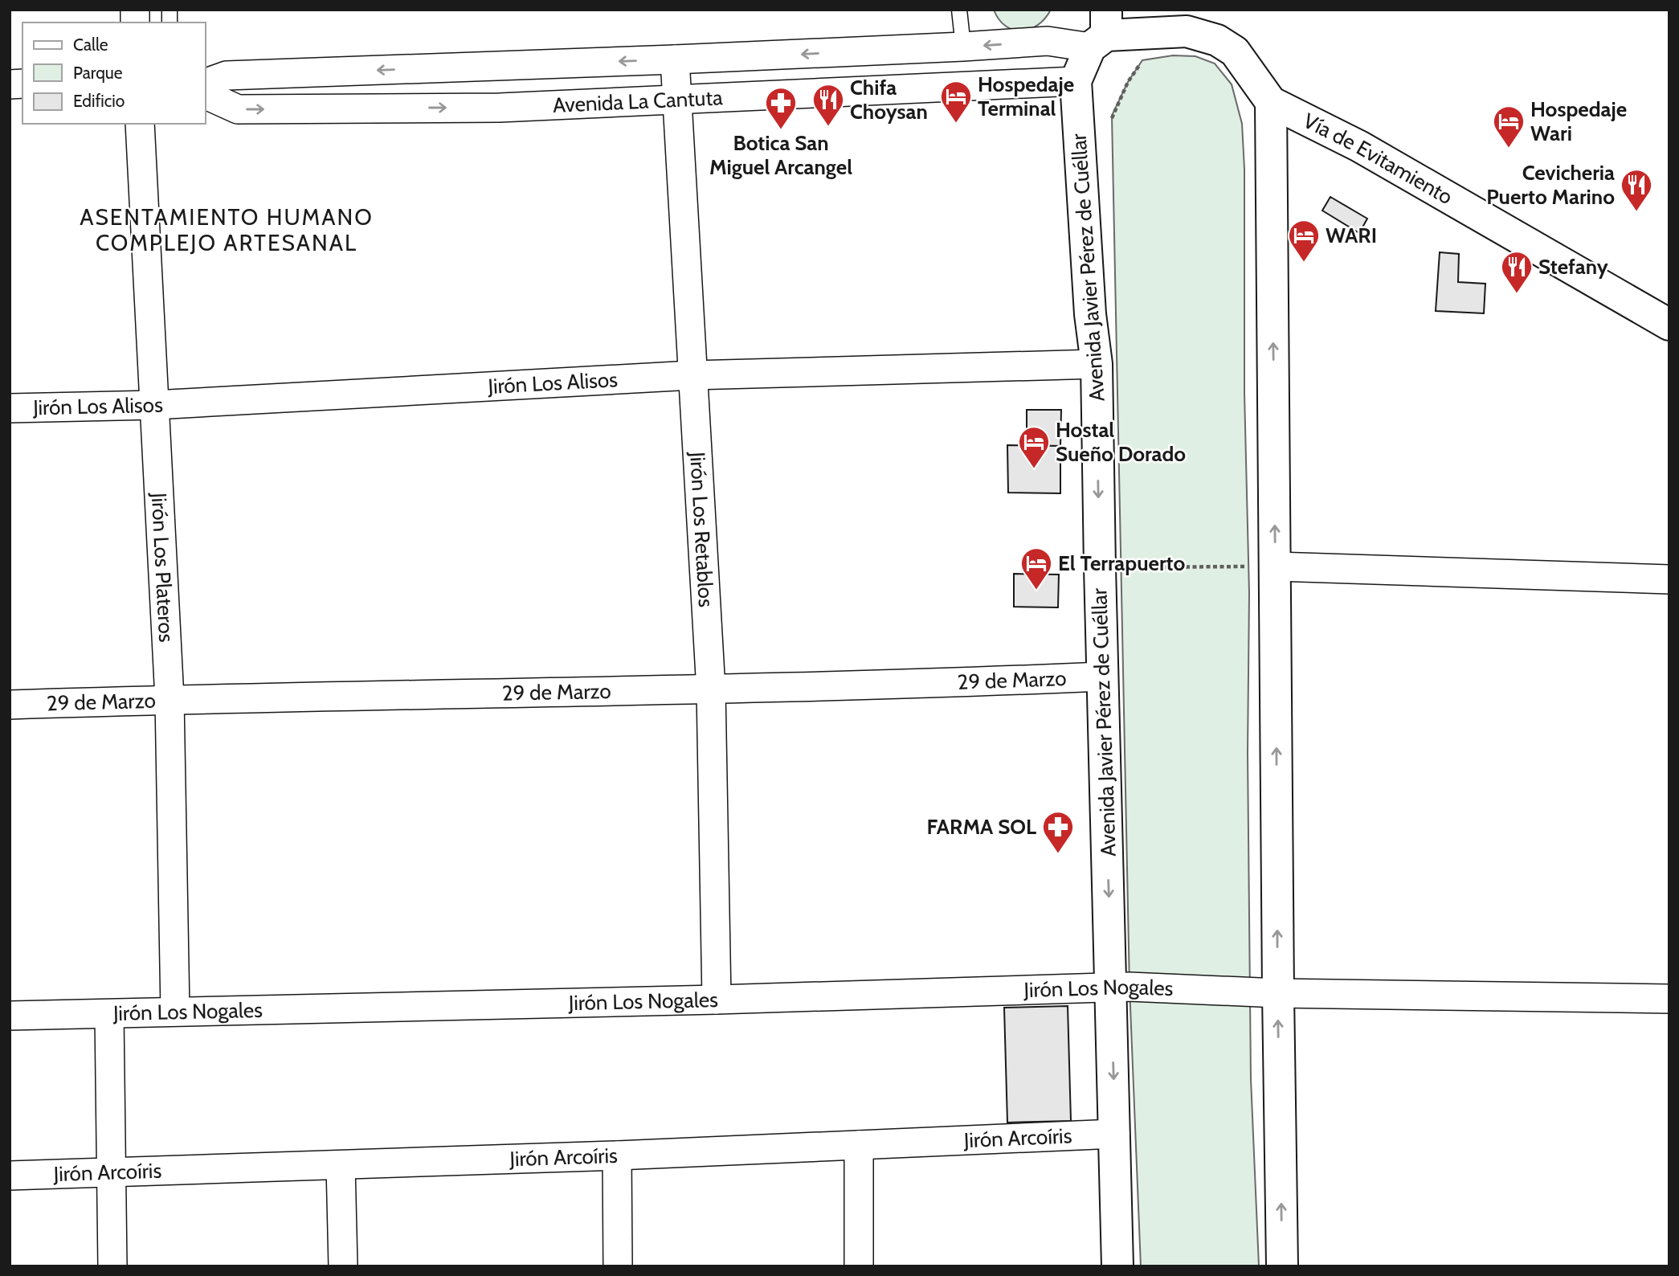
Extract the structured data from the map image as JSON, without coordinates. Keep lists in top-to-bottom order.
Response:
{
  "streets": {
    "highway": ["Vía de Evitamiento", "Avenida Javier Pérez de Cuéllar"],
    "street": [
      "Avenida La Cantuta",
      "Jirón Los Alisos",
      "Jirón Los Retablos",
      "Jirón Los Plateros",
      "29 de Marzo",
      "Jirón Los Nogales",
      "Jirón Arcoíris"
    ]
  },
  "crossings": [
    ["Avenida La Cantuta", "Vía de Evitamiento"],
    ["Avenida La Cantuta", "Avenida Javier Pérez de Cuéllar"],
    ["Avenida La Cantuta", "Jirón Los Retablos"],
    ["Vía de Evitamiento", "Avenida Javier Pérez de Cuéllar"],
    ["Avenida Javier Pérez de Cuéllar", "Jirón Los Alisos"],
    ["Avenida Javier Pérez de Cuéllar", "29 de Marzo"],
    ["Avenida Javier Pérez de Cuéllar", "Jirón Los Nogales"],
    ["Avenida Javier Pérez de Cuéllar", "Jirón Arcoíris"],
    ["Jirón Los Alisos", "Jirón Los Retablos"],
    ["Jirón Los Alisos", "Jirón Los Plateros"],
    ["Jirón Los Retablos", "29 de Marzo"],
    ["Jirón Los Retablos", "Jirón Los Nogales"],
    ["Jirón Los Plateros", "29 de Marzo"],
    ["Jirón Los Plateros", "Jirón Los Nogales"]
  ],
  "districts": ["ASENTAMIENTO HUMANO COMPLEJO ARTESANAL"],
  "places": {
    "hotel": [
      "Hospedaje Terminal",
      "Hospedaje Wari",
      "WARI",
      "Hostal Sueño Dorado",
      "El Terrapuerto"
    ],
    "restaurant": ["Chifa Choysan", "Cevicheria Puerto Marino", "Stefany"],
    "pharmacy": ["Botica San Miguel Arcangel", "FARMA SOL"]
  },
  "legend": ["Calle", "Parque", "Edificio"]
}
